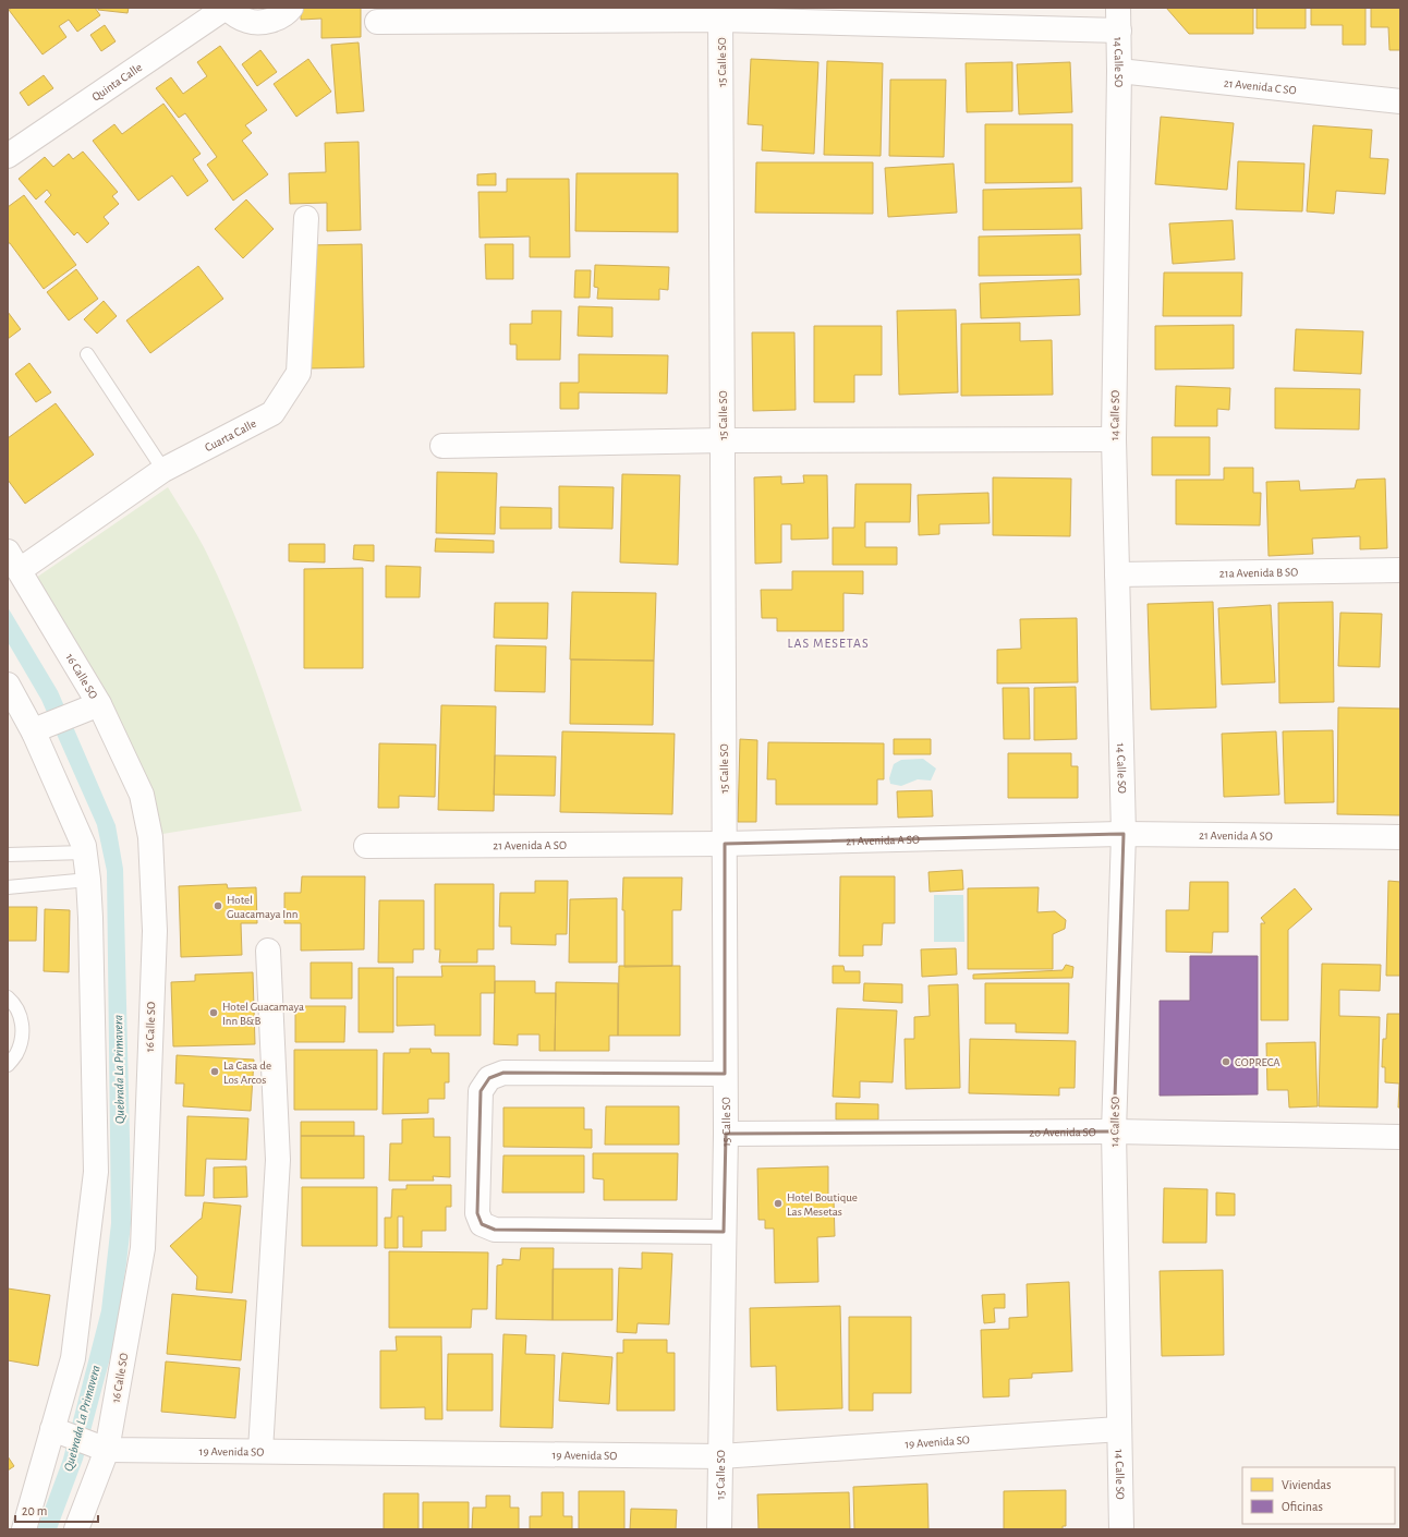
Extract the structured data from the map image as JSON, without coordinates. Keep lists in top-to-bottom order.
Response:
{
  "streets": {
    "street": [
      "15 Calle SO",
      "14 Calle SO",
      "Quinta Calle",
      "21 Avenida C SO",
      "Cuarta Calle",
      "21a Avenida B SO",
      "16 Calle SO",
      "21 Avenida A SO",
      "20 Avenida SO",
      "19 Avenida SO"
    ]
  },
  "crossings": [
    ["15 Calle SO", "21 Avenida A SO"],
    ["15 Calle SO", "20 Avenida SO"],
    ["15 Calle SO", "19 Avenida SO"],
    ["14 Calle SO", "21 Avenida C SO"],
    ["14 Calle SO", "21a Avenida B SO"],
    ["14 Calle SO", "21 Avenida A SO"],
    ["14 Calle SO", "20 Avenida SO"],
    ["14 Calle SO", "19 Avenida SO"],
    ["Cuarta Calle", "16 Calle SO"],
    ["16 Calle SO", "19 Avenida SO"]
  ],
  "districts": ["LAS MESETAS"],
  "water": ["Quebrada La Primavera"],
  "places": [
    "Hotel Guacamaya Inn",
    "Hotel Guacamaya Inn B&B",
    "COPRECA",
    "La Casa de Los Arcos",
    "Hotel Boutique Las Mesetas"
  ],
  "legend": ["Viviendas", "Oficinas"],
  "scale_bar": "20 m"
}
